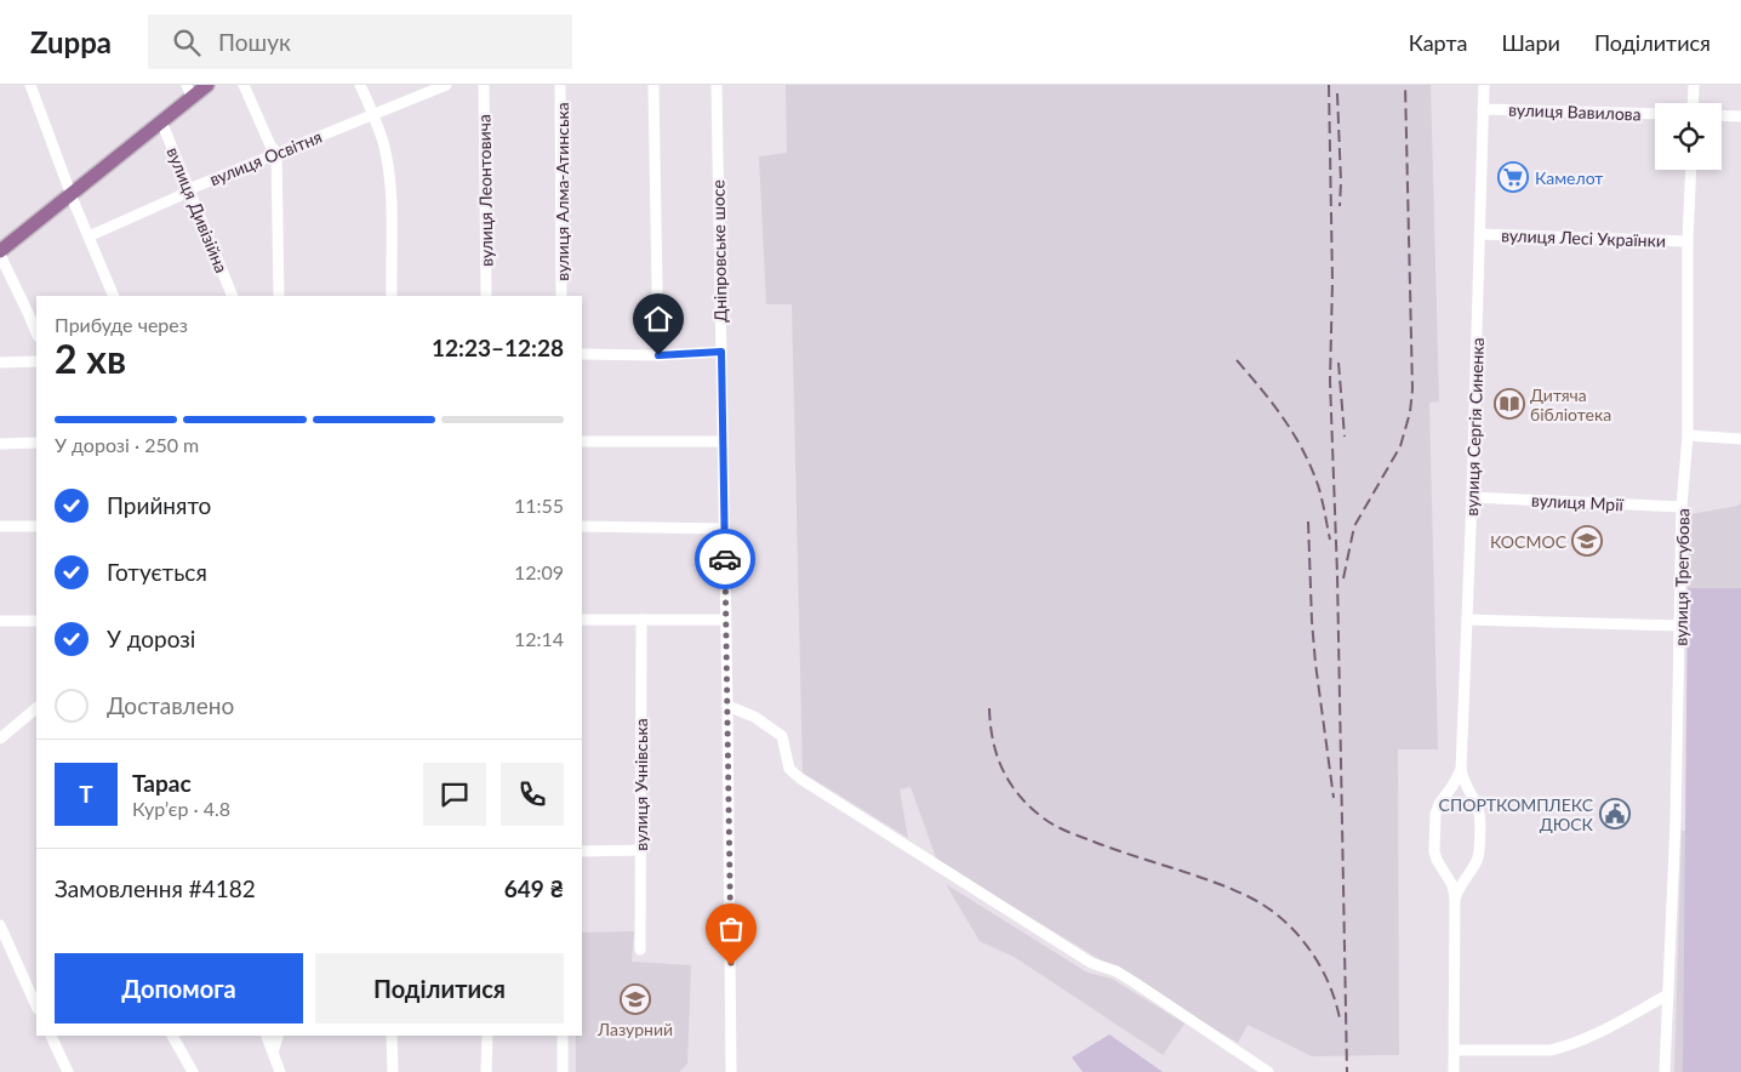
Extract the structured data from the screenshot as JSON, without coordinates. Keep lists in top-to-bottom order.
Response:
{
  "streets": {
    "street": [
      "вулиця Вавилова",
      "вулиця Освітня",
      "вулиця Леонтовича",
      "вулиця Алма-Атинська",
      "вулиця Дивізійна",
      "вулиця Лесі Українки",
      "Дніпровське шосе",
      "вулиця Сергія Синенка",
      "вулиця Мрії",
      "вулиця Трегубова",
      "вулиця Учнівська"
    ]
  },
  "crossings": [
    ["вулиця Вавилова", "вулиця Сергія Синенка"],
    ["вулиця Освітня", "вулиця Дивізійна"],
    ["вулиця Лесі Українки", "вулиця Сергія Синенка"],
    ["вулиця Лесі Українки", "вулиця Трегубова"],
    ["вулиця Сергія Синенка", "вулиця Мрії"],
    ["вулиця Мрії", "вулиця Трегубова"]
  ],
  "places": {
    "supermarket": ["Камелот"],
    "library": ["Дитяча бібліотека"],
    "school or university": ["КОСМОС", "Лазурний"],
    "public building": ["СПОРТКОМПЛЕКС ДЮСК"]
  },
  "page": {
    "header": "Zuppa",
    "search": "Пошук",
    "nav": ["Карта", "Шари", "Поділитися"],
    "heading": ["2 хв", "Прибуде через", "12:23–12:28"],
    "panel": [
      "Тарас",
      "Кур’єр · 4.8",
      "Замовлення #4182",
      "649 ₴"
    ],
    "bar": "У дорозі · 250 m",
    "list": [
      ["Прийнято", "11:55"],
      ["Готується", "12:09"],
      ["У дорозі", "12:14"],
      "Доставлено"
    ],
    "round": "Т",
    "buttons": ["Допомога", "Поділитися"]
  }
}
